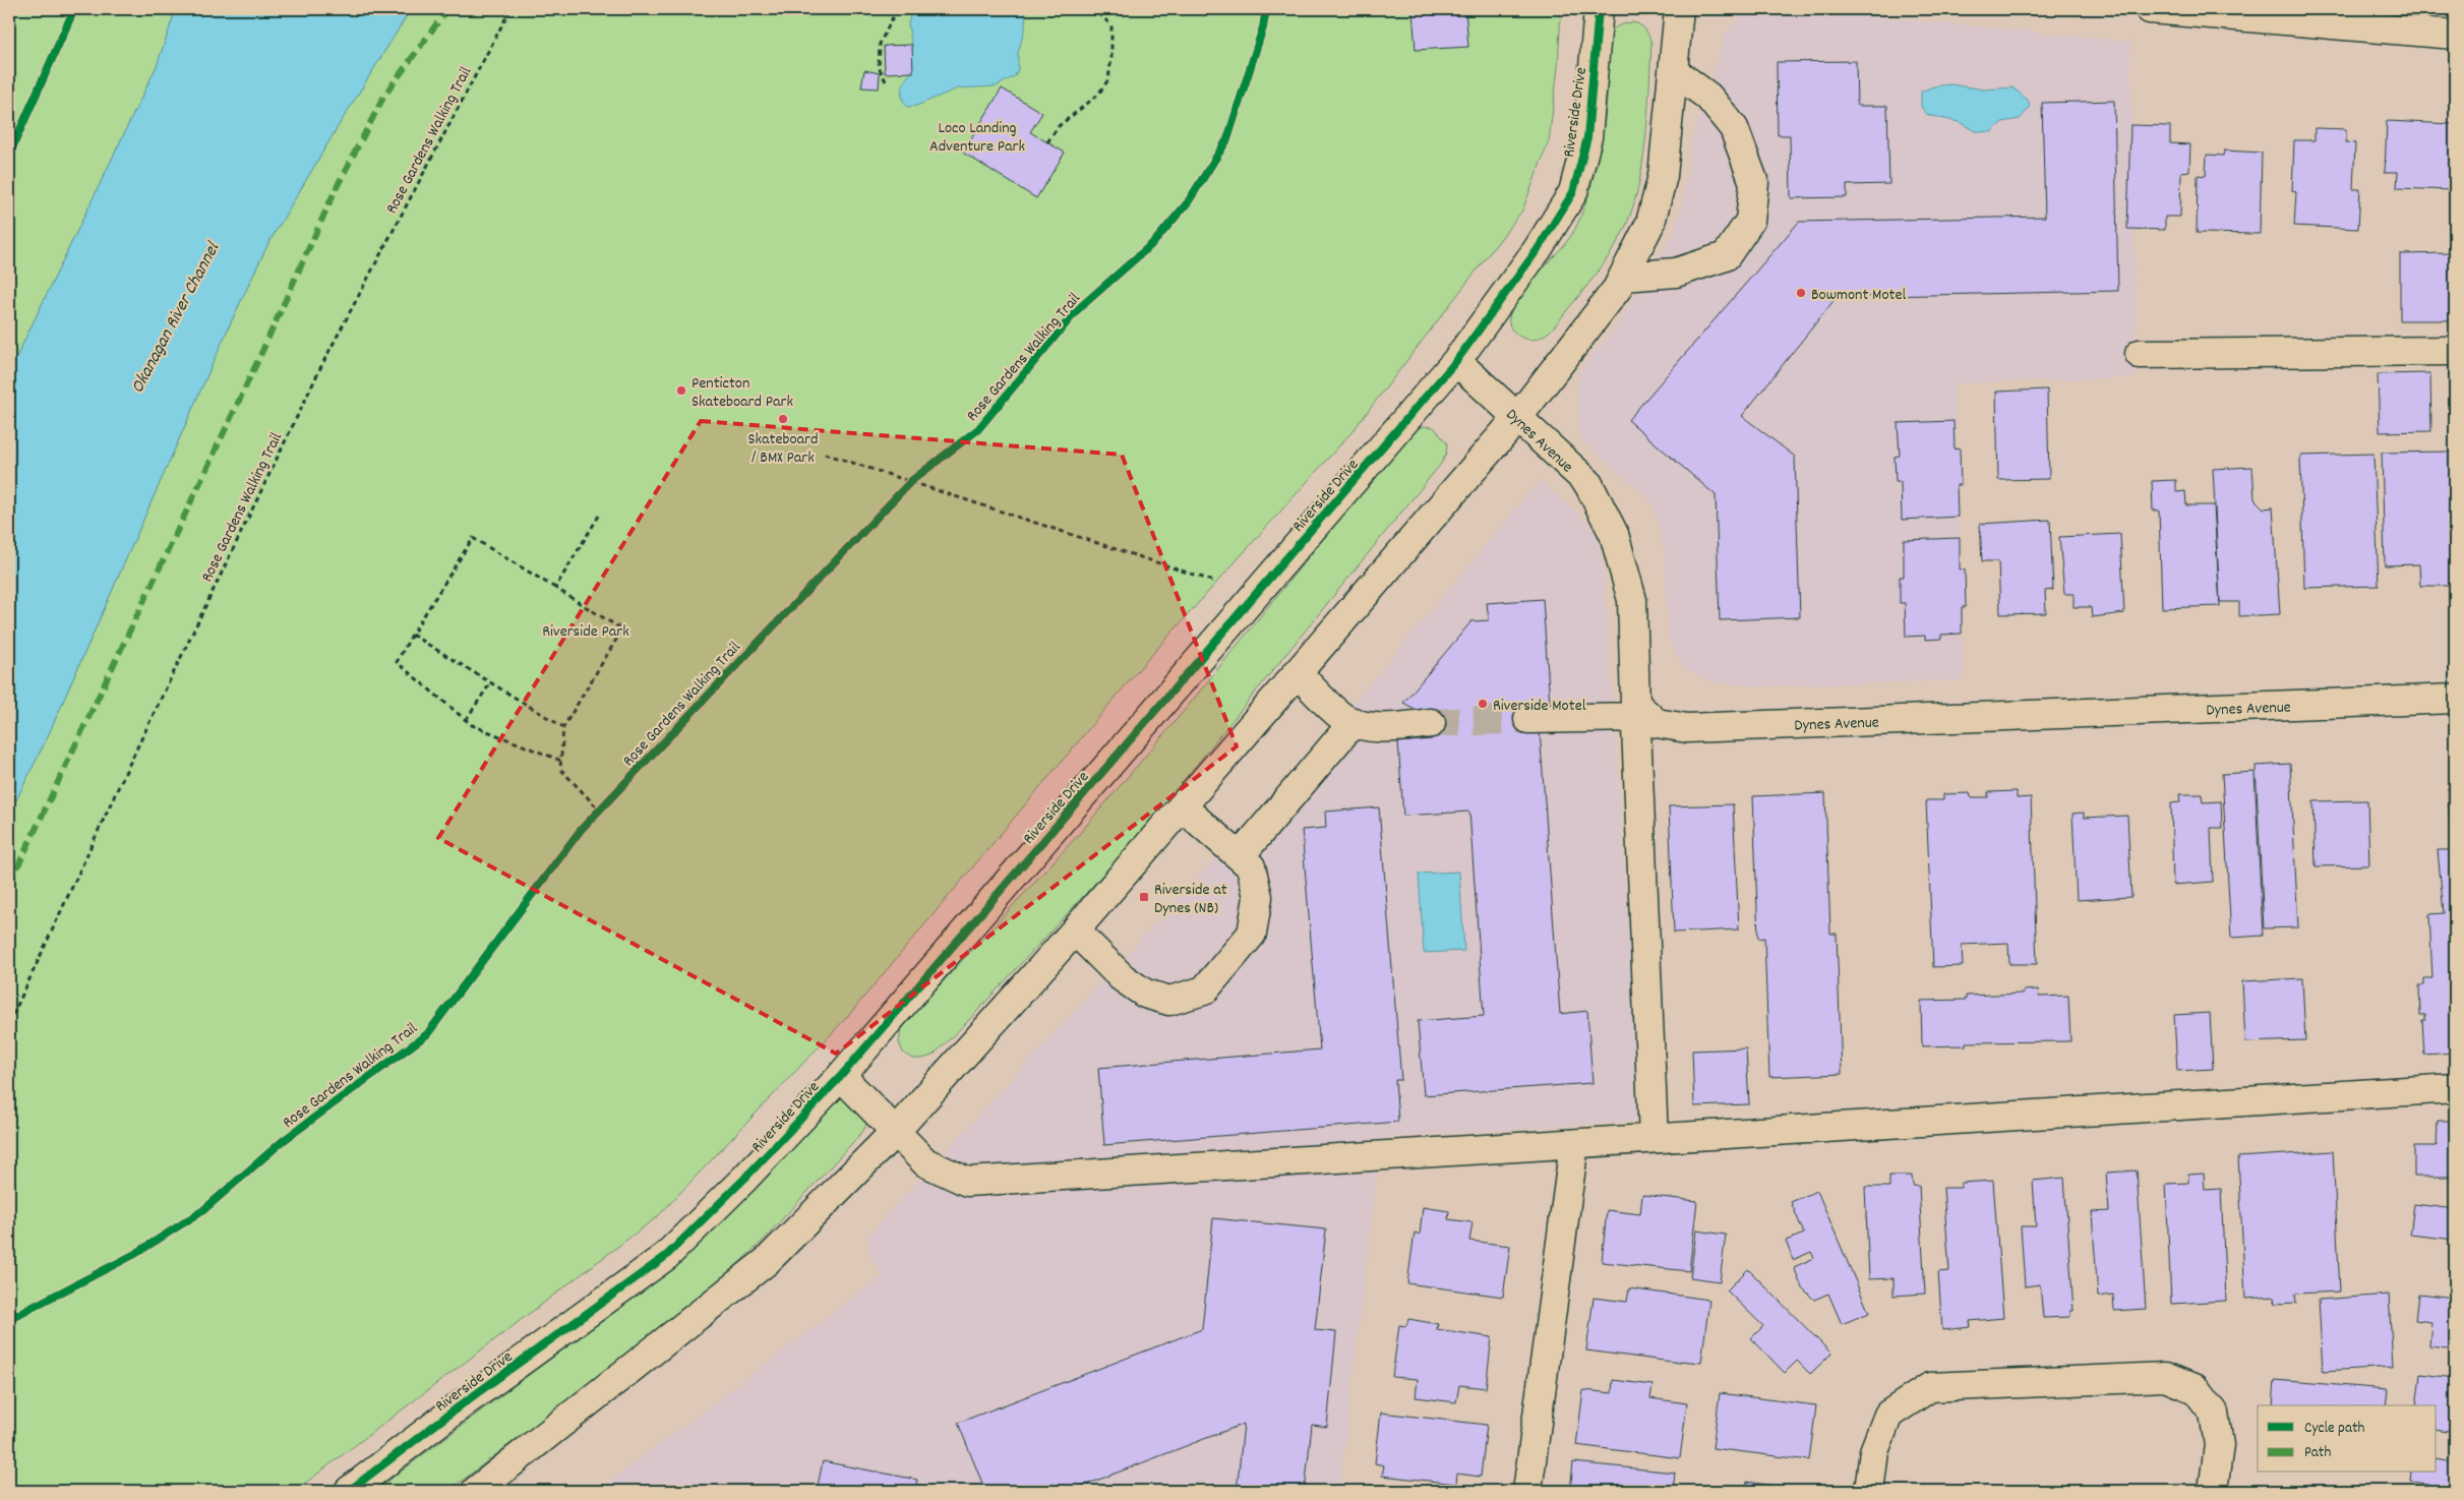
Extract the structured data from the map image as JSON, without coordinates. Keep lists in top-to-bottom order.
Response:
{
  "streets": {
    "street": ["Riverside Drive", "Dynes Avenue"],
    "cycle path": ["Rose Gardens Walking Trail"]
  },
  "crossings": [
    ["Riverside Drive", "Dynes Avenue"]
  ],
  "water": ["Okanagan River Channel"],
  "parks": ["Loco Landing Adventure Park", "Riverside Park"],
  "places": {
    "other": [
      "Bowmont Motel",
      "Penticton Skateboard Park",
      "Skateboard / BMX Park",
      "Riverside Motel"
    ],
    "transit": ["Riverside at Dynes (NB)"]
  },
  "legend": ["Cycle path", "Path"]
}
